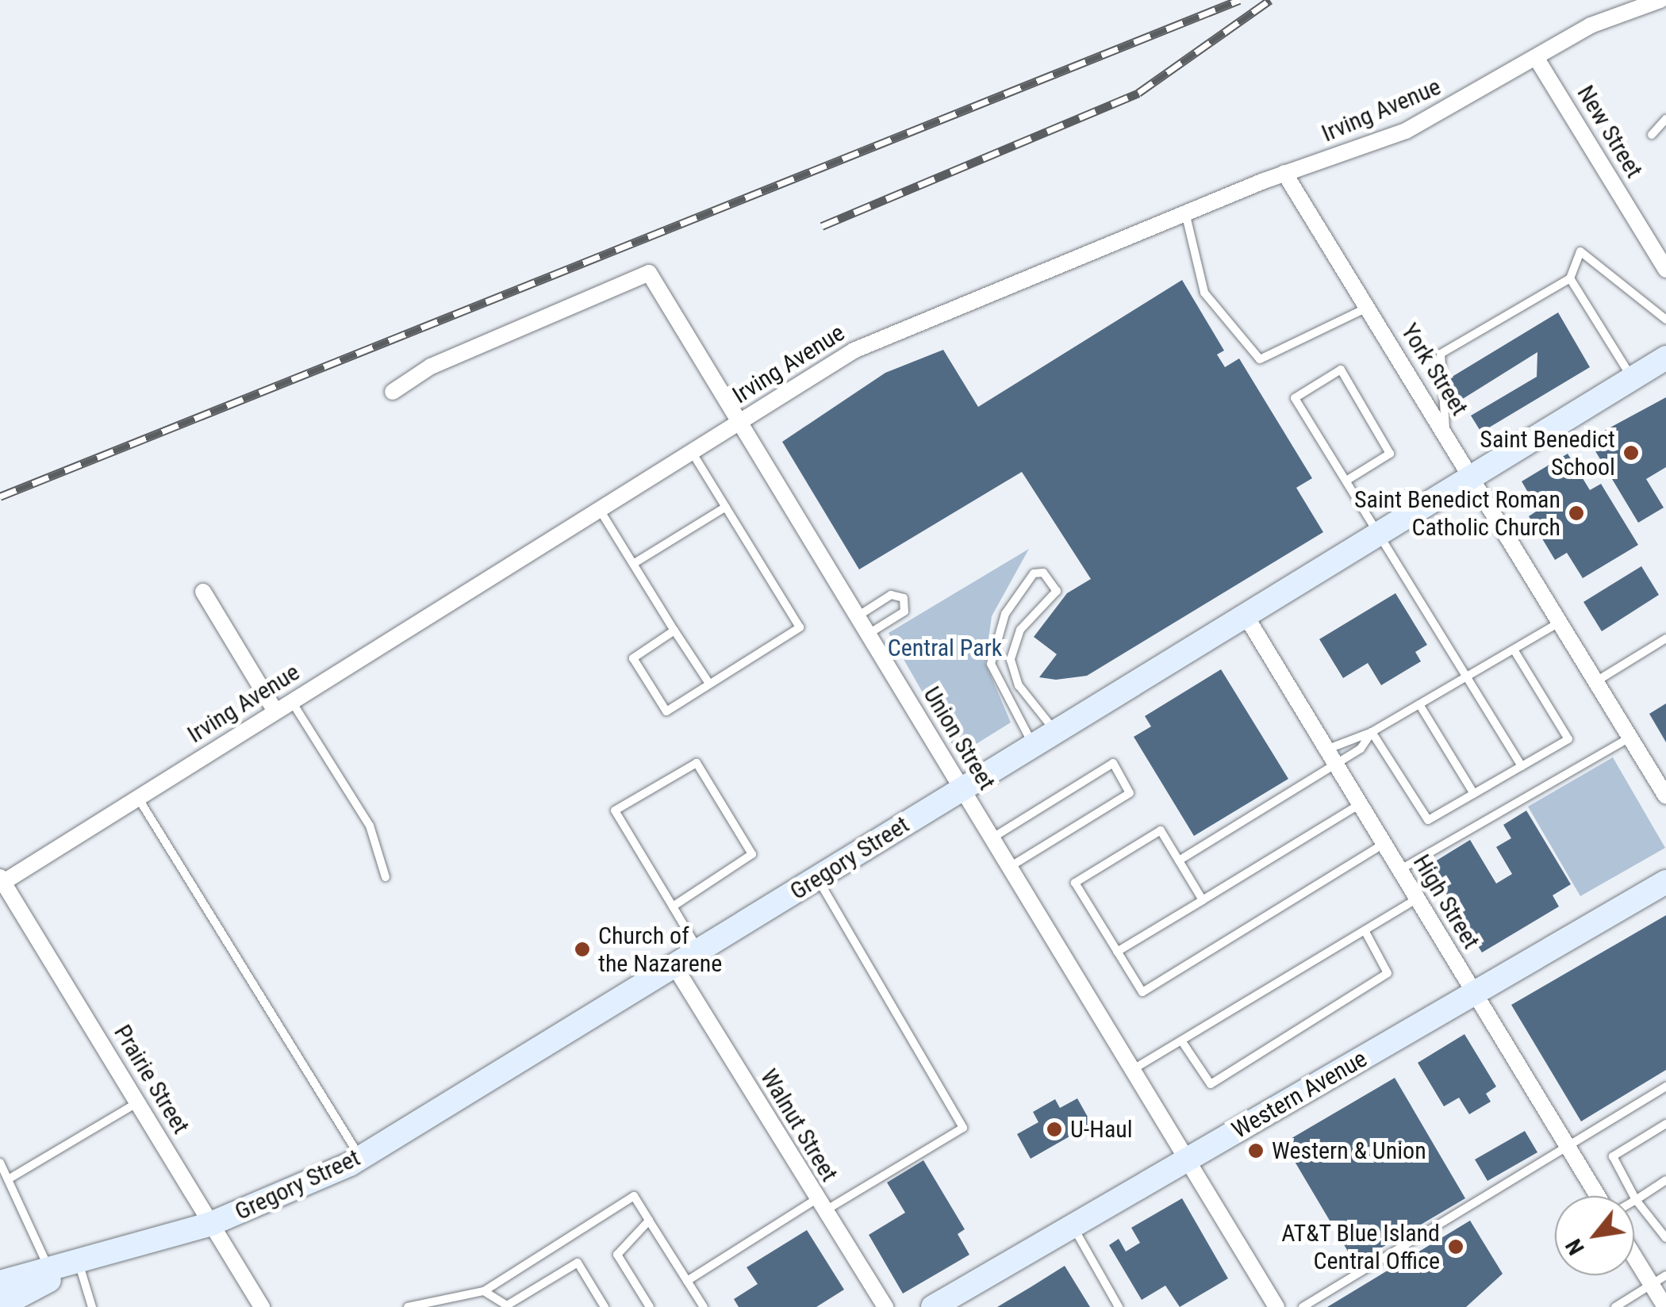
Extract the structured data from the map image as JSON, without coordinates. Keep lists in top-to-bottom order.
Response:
{
  "streets": {
    "main road": ["Gregory Street", "Western Avenue"],
    "street": [
      "Irving Avenue",
      "New Street",
      "York Street",
      "Union Street",
      "High Street",
      "Prairie Street",
      "Walnut Street"
    ]
  },
  "crossings": [
    ["Irving Avenue", "New Street"],
    ["Irving Avenue", "York Street"],
    ["Irving Avenue", "Union Street"],
    ["Irving Avenue", "Prairie Street"],
    ["York Street", "Gregory Street"],
    ["Union Street", "Gregory Street"],
    ["Union Street", "Western Avenue"],
    ["Gregory Street", "High Street"],
    ["Gregory Street", "Prairie Street"],
    ["Gregory Street", "Walnut Street"],
    ["High Street", "Western Avenue"]
  ],
  "parks": ["Central Park"],
  "places": [
    "Saint Benedict School",
    "Saint Benedict Roman Catholic Church",
    "Church of the Nazarene",
    "U-Haul",
    "Western & Union",
    "AT&T Blue Island Central Office"
  ],
  "north": "bottom left"
}
